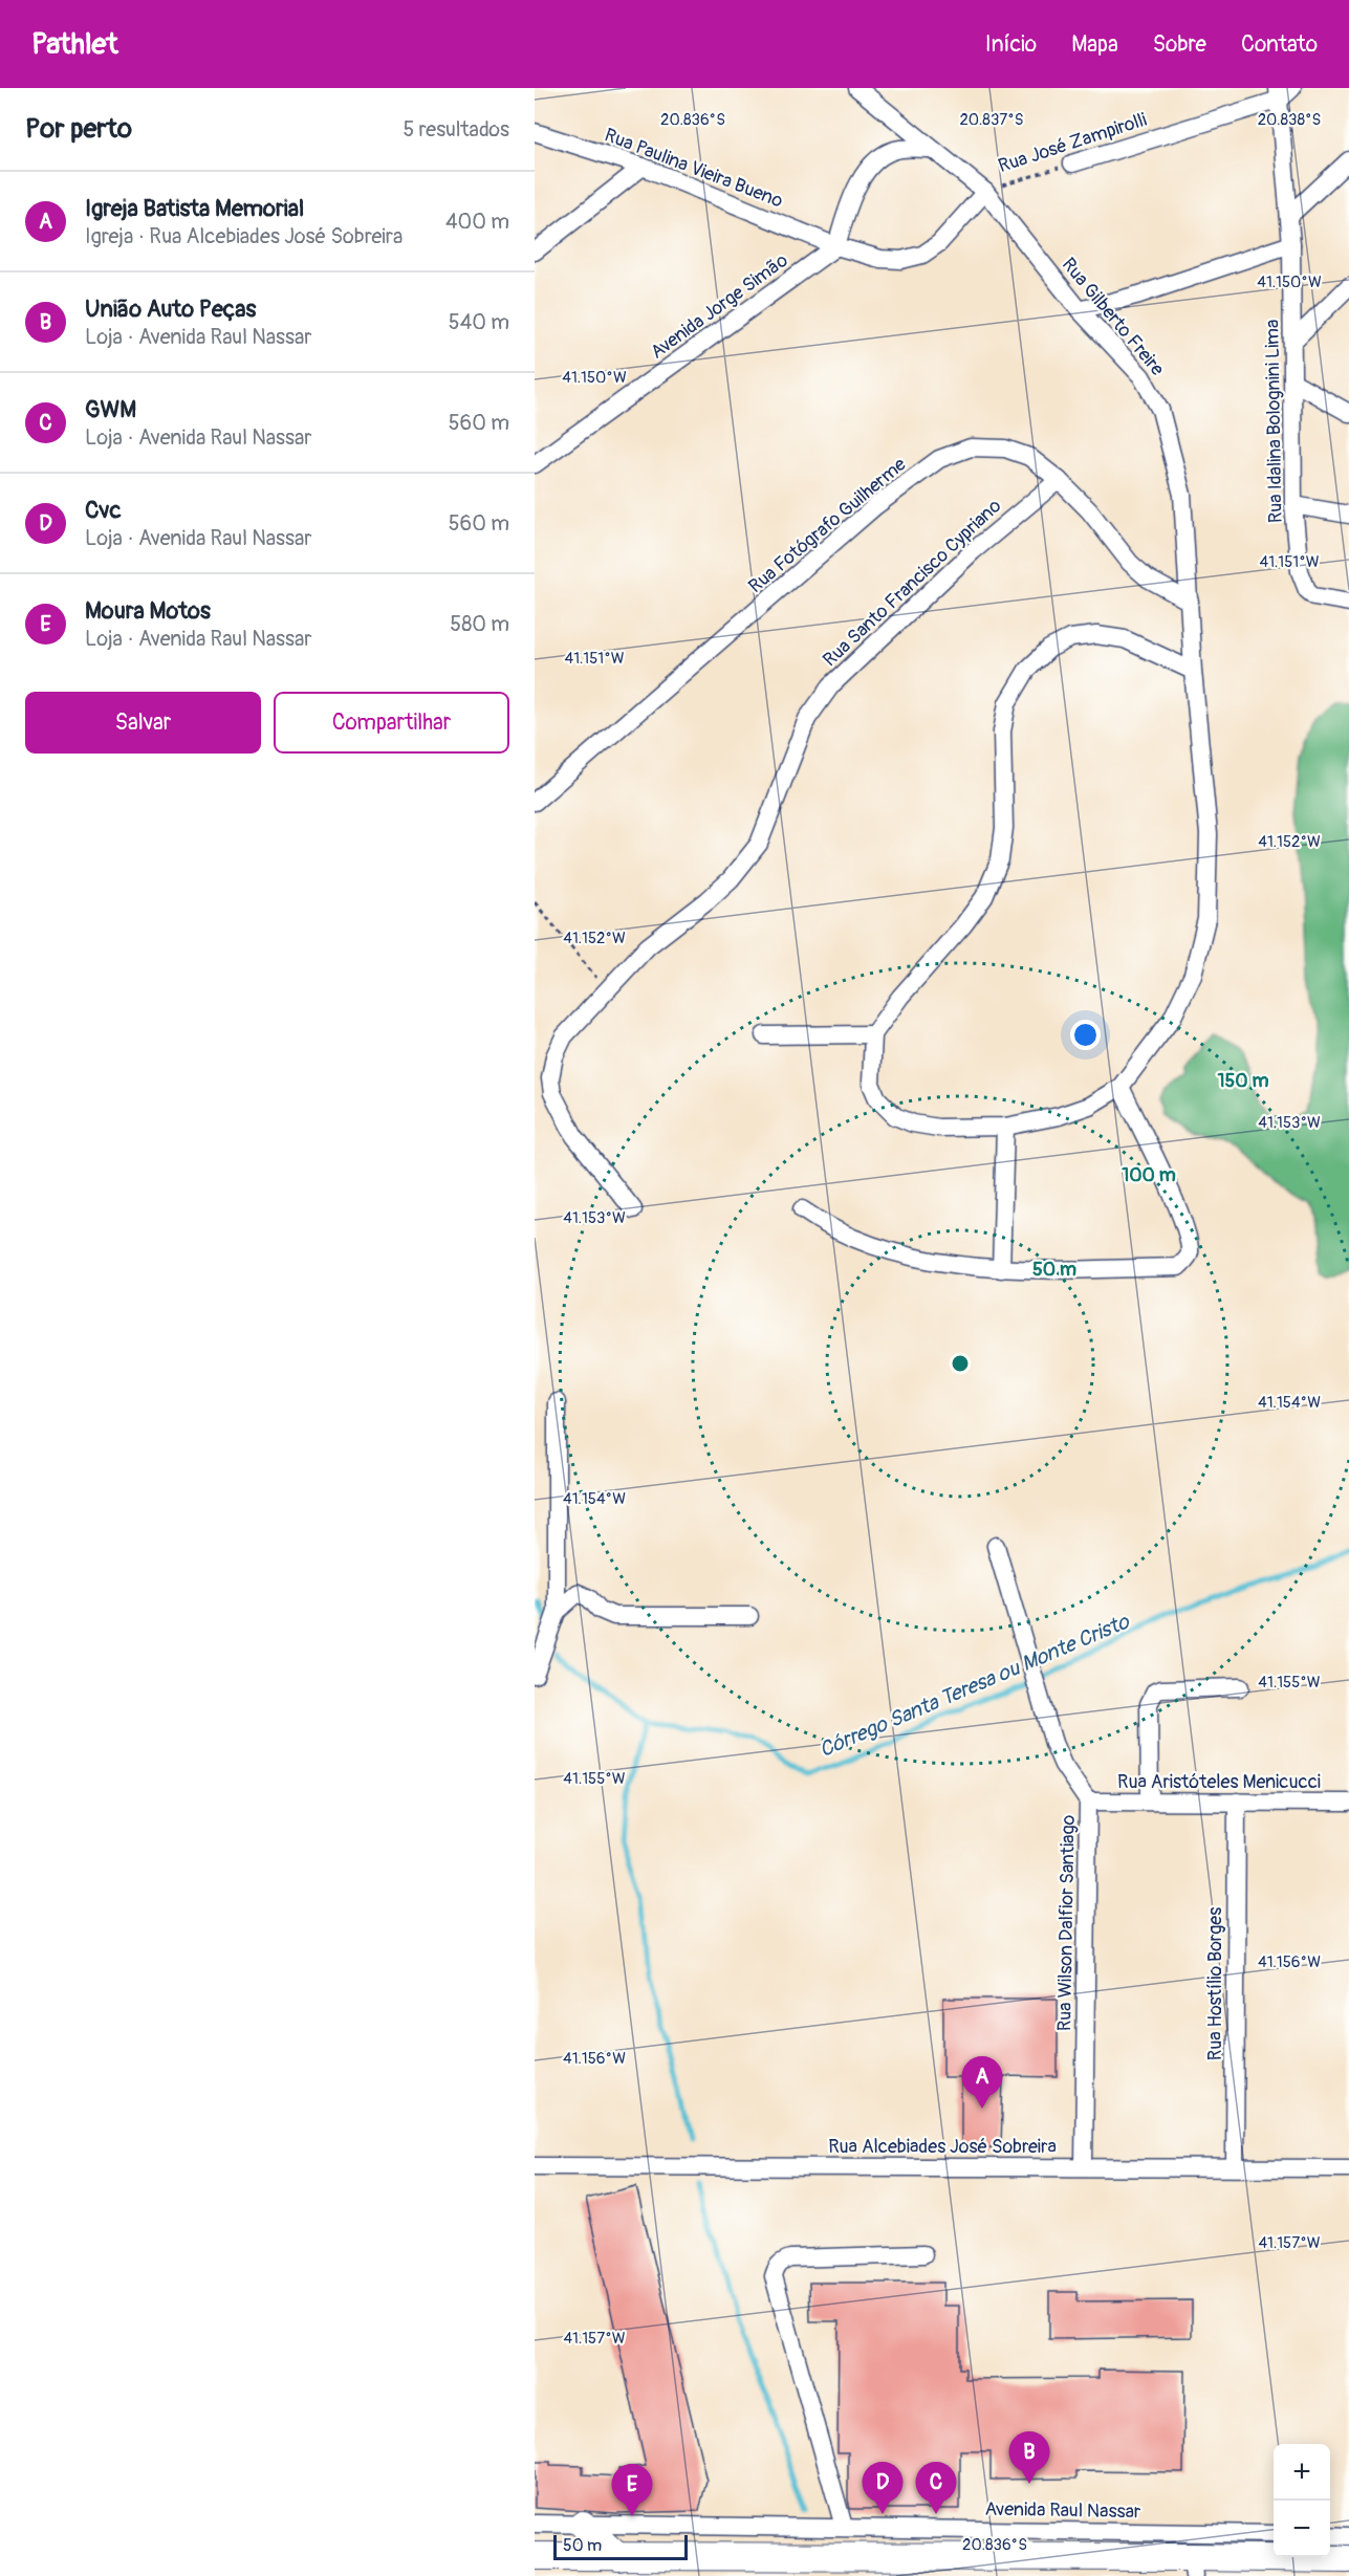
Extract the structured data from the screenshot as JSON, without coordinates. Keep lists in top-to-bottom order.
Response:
{
  "streets": {
    "street": [
      "Rua José Zampirolli",
      "Rua Paulina Vieira Bueno",
      "Avenida Jorge Simão",
      "Rua Gilberto Freire",
      "Rua Idalina Bolognini Lima",
      "Rua Fotógrafo Guilherme",
      "Rua Santo Francisco Cypriano",
      "Rua Aristóteles Menicucci",
      "Rua Wilson Dalfior Santiago",
      "Rua Hostílio Borges",
      "Rua Alcebiades José Sobreira",
      "Avenida Raul Nassar"
    ]
  },
  "crossings": [
    ["Rua José Zampirolli", "Rua Gilberto Freire"],
    ["Rua José Zampirolli", "Rua Idalina Bolognini Lima"],
    ["Rua Paulina Vieira Bueno", "Avenida Jorge Simão"],
    ["Rua Gilberto Freire", "Rua Fotógrafo Guilherme"],
    ["Rua Fotógrafo Guilherme", "Rua Santo Francisco Cypriano"],
    ["Rua Aristóteles Menicucci", "Rua Wilson Dalfior Santiago"],
    ["Rua Aristóteles Menicucci", "Rua Hostílio Borges"],
    ["Rua Wilson Dalfior Santiago", "Rua Alcebiades José Sobreira"],
    ["Rua Hostílio Borges", "Rua Alcebiades José Sobreira"]
  ],
  "water": ["Córrego Santa Teresa ou Monte Cristo"],
  "scale_bar": "50 m",
  "page": {
    "header": "Pathlet",
    "nav": [
      "Início",
      "Mapa",
      "Sobre",
      "Contato"
    ],
    "heading": ["Por perto", "5 resultados"],
    "list": [
      {
        "mark": "A",
        "name": "Igreja Batista Memorial",
        "note": "Igreja · Rua Alcebiades José Sobreira",
        "value": "400 m"
      },
      {
        "mark": "B",
        "name": "União Auto Peças",
        "note": "Loja · Avenida Raul Nassar",
        "value": "540 m"
      },
      {
        "mark": "C",
        "name": "GWM",
        "note": "Loja · Avenida Raul Nassar",
        "value": "560 m"
      },
      {
        "mark": "D",
        "name": "Cvc",
        "note": "Loja · Avenida Raul Nassar",
        "value": "560 m"
      },
      {
        "mark": "E",
        "name": "Moura Motos",
        "note": "Loja · Avenida Raul Nassar",
        "value": "580 m"
      }
    ],
    "buttons": ["Salvar", "Compartilhar"],
    "pins": [
      "A",
      "B",
      "C",
      "D",
      "E"
    ],
    "map_buttons": ["+", "−"],
    "scale": "50 m"
  },
  "coordinates": [
    "20.836°S",
    "20.837°S",
    "20.838°S",
    "41.150°W",
    "41.151°W",
    "41.152°W",
    "41.153°W",
    "41.154°W",
    "41.155°W",
    "41.156°W",
    "41.157°W"
  ],
  "rings": ["150 m", "100 m", "50 m"]
}
